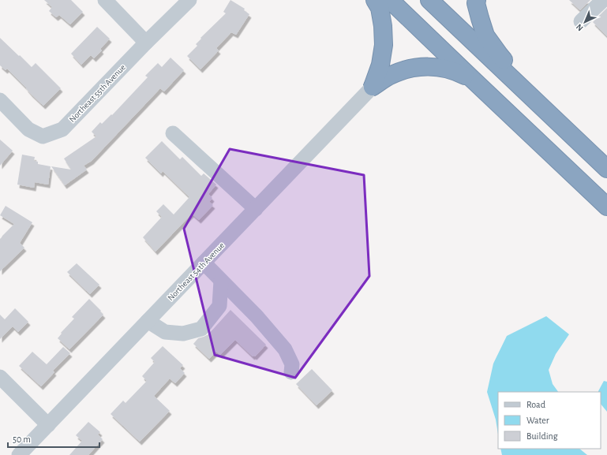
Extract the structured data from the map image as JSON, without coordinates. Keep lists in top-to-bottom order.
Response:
{
  "streets": {
    "street": ["Northeast 55th Avenue", "Northeast 54th Avenue"]
  },
  "legend": ["Road", "Water", "Building"],
  "scale_bar": "50 m",
  "north": "bottom left"
}
